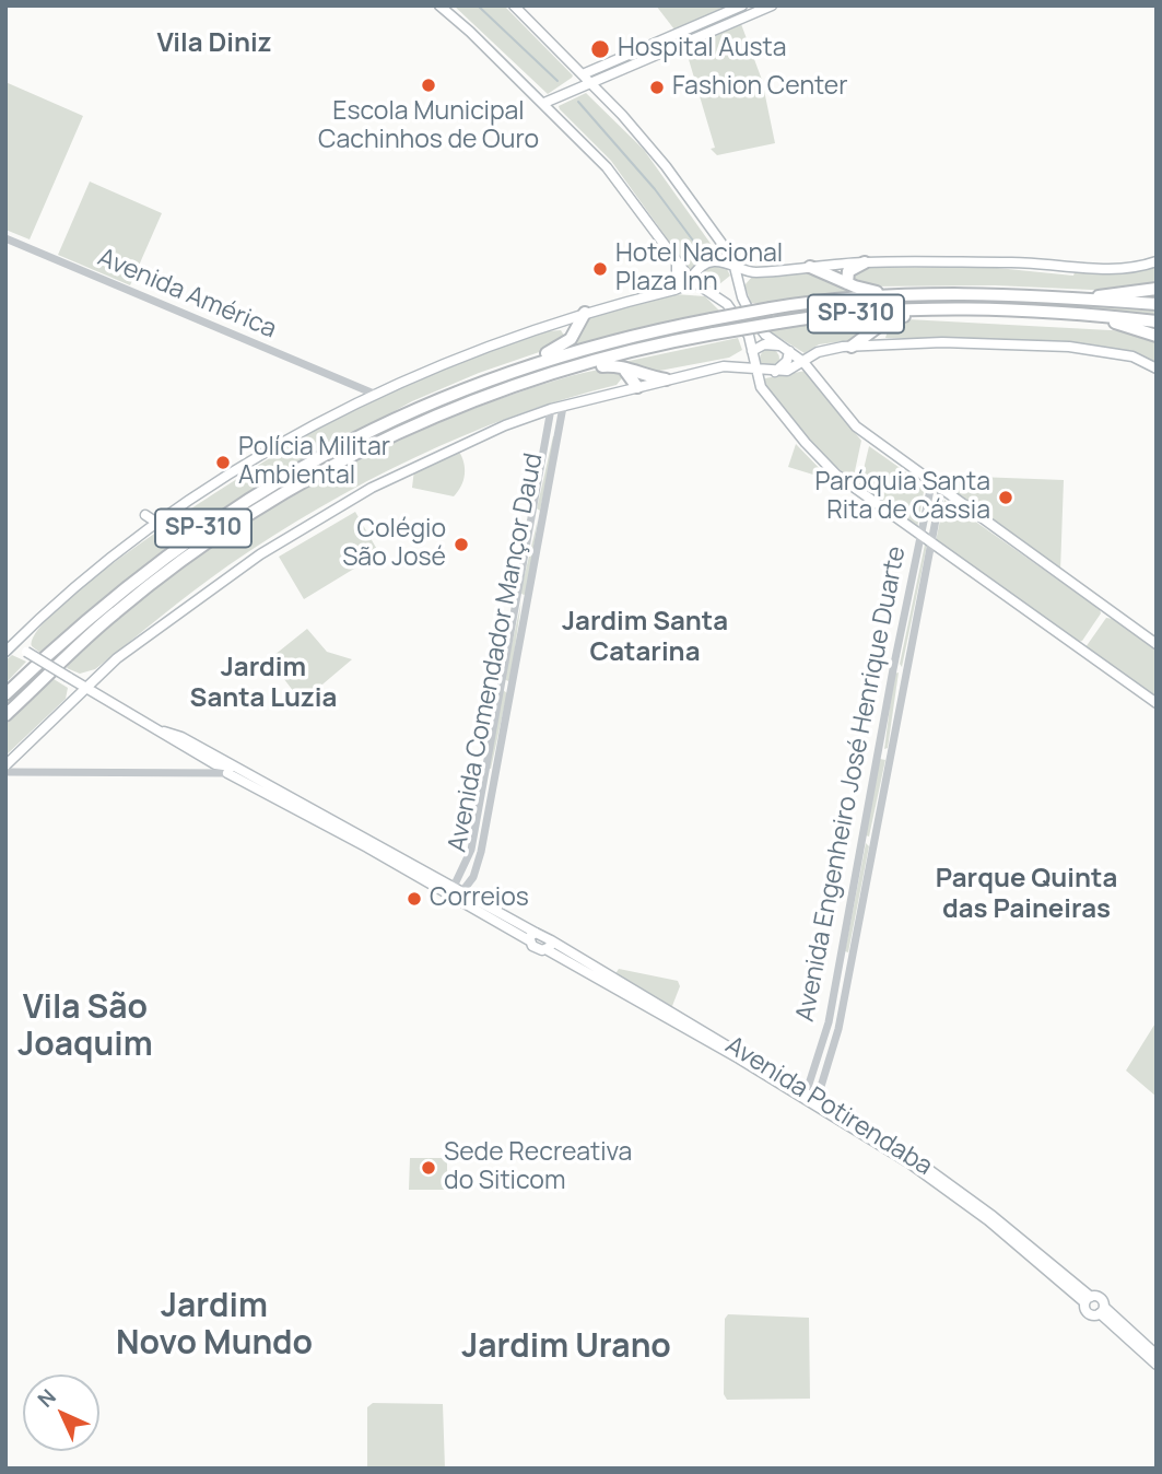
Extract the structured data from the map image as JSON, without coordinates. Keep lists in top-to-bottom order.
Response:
{
  "streets": {
    "highway": ["SP-310"],
    "main road": ["Avenida Potirendaba"],
    "street": ["Avenida América", "Avenida Comendador Mançor Daud", "Avenida Engenheiro José Henrique Duarte"]
  },
  "crossings": [
    ["Avenida Engenheiro José Henrique Duarte", "Avenida Potirendaba"]
  ],
  "districts": [
    "Vila Diniz",
    "Jardim Santa Catarina",
    "Jardim Santa Luzia",
    "Parque Quinta das Paineiras",
    "Vila São Joaquim",
    "Jardim Novo Mundo",
    "Jardim Urano"
  ],
  "places": [
    "Hospital Austa",
    "Escola Municipal Cachinhos de Ouro",
    "Fashion Center",
    "Hotel Nacional Plaza Inn",
    "Polícia Militar Ambiental",
    "Paróquia Santa Rita de Cássia",
    "Colégio São José",
    "Correios",
    "Sede Recreativa do Siticom"
  ],
  "north": "top left"
}
